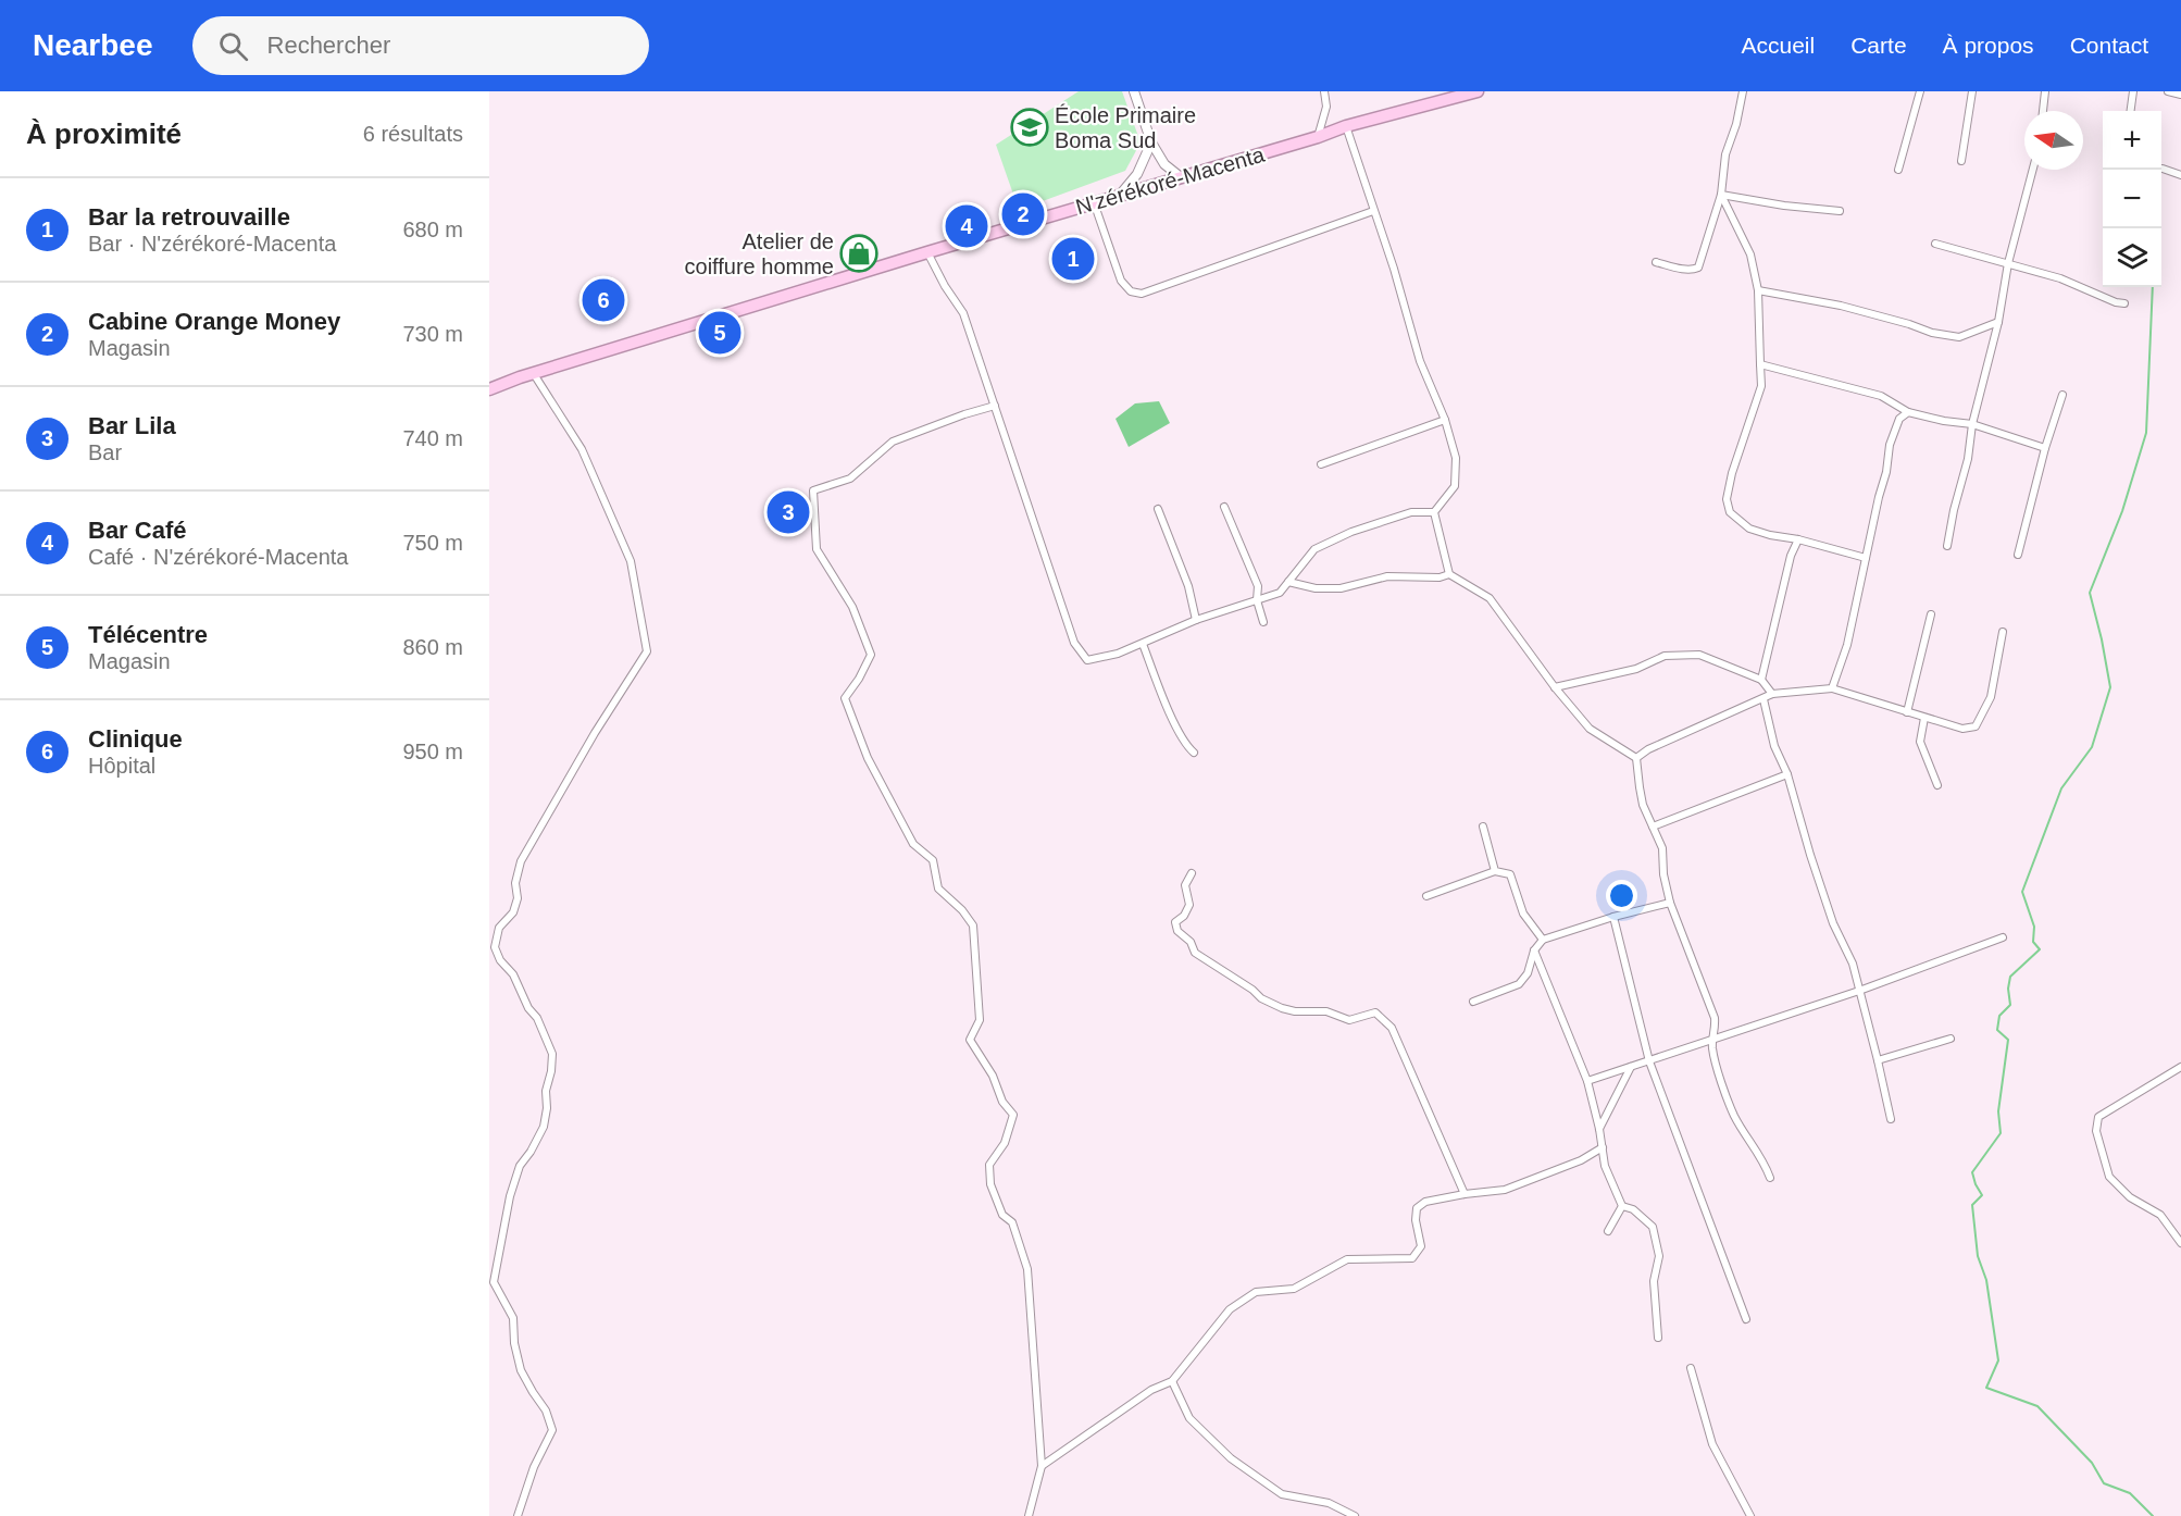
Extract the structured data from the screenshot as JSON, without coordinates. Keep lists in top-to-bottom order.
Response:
{
  "streets": {
    "highway": ["N'zérékoré-Macenta"]
  },
  "places": {
    "school or university": ["École Primaire Boma Sud"],
    "shop": ["Atelier de coiffure homme"]
  },
  "north": "left",
  "page": {
    "header": "Nearbee",
    "search": "Rechercher",
    "nav": [
      "Accueil",
      "Carte",
      "À propos",
      "Contact"
    ],
    "heading": ["À proximité", "6 résultats"],
    "map_buttons": ["+", "−"],
    "list": [
      {
        "mark": "1",
        "name": "Bar la retrouvaille",
        "note": "Bar · N'zérékoré-Macenta",
        "value": "680 m"
      },
      {
        "mark": "2",
        "name": "Cabine Orange Money",
        "note": "Magasin",
        "value": "730 m"
      },
      {
        "mark": "3",
        "name": "Bar Lila",
        "note": "Bar",
        "value": "740 m"
      },
      {
        "mark": "4",
        "name": "Bar Café",
        "note": "Café · N'zérékoré-Macenta",
        "value": "750 m"
      },
      {
        "mark": "5",
        "name": "Télécentre",
        "note": "Magasin",
        "value": "860 m"
      },
      {
        "mark": "6",
        "name": "Clinique",
        "note": "Hôpital",
        "value": "950 m"
      }
    ],
    "pins": [
      "2",
      "4",
      "1",
      "6",
      "5",
      "3"
    ]
  }
}
